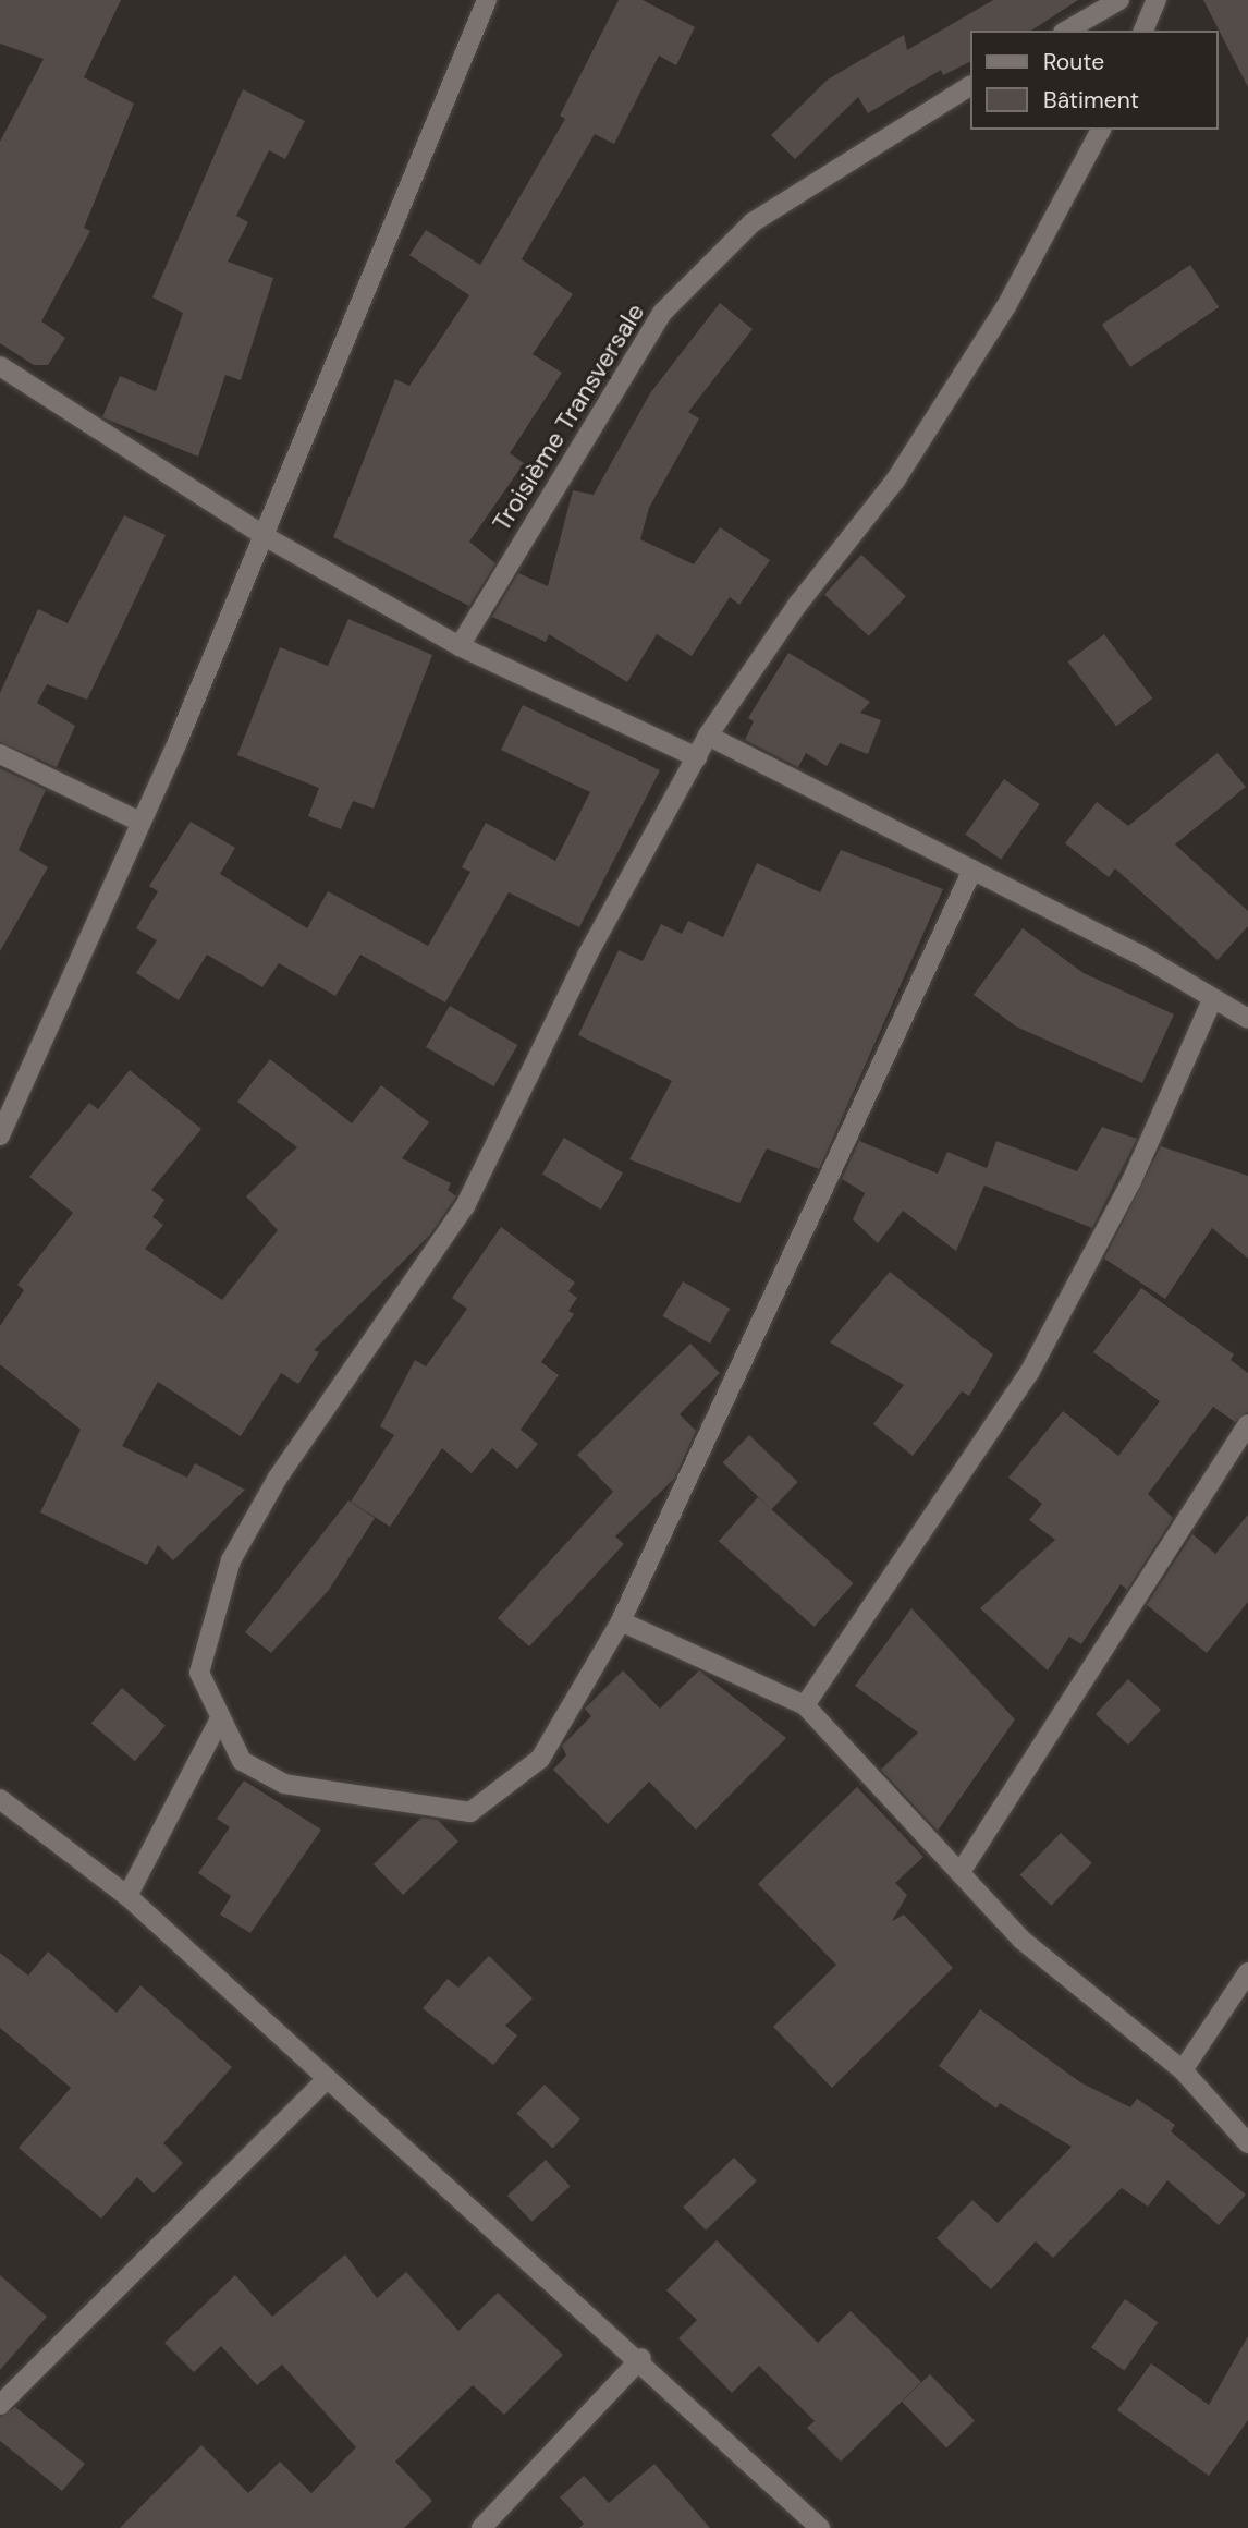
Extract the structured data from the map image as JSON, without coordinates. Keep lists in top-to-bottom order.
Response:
{
  "streets": {
    "street": ["Troisième Transversale"]
  },
  "legend": ["Route", "Bâtiment"]
}
